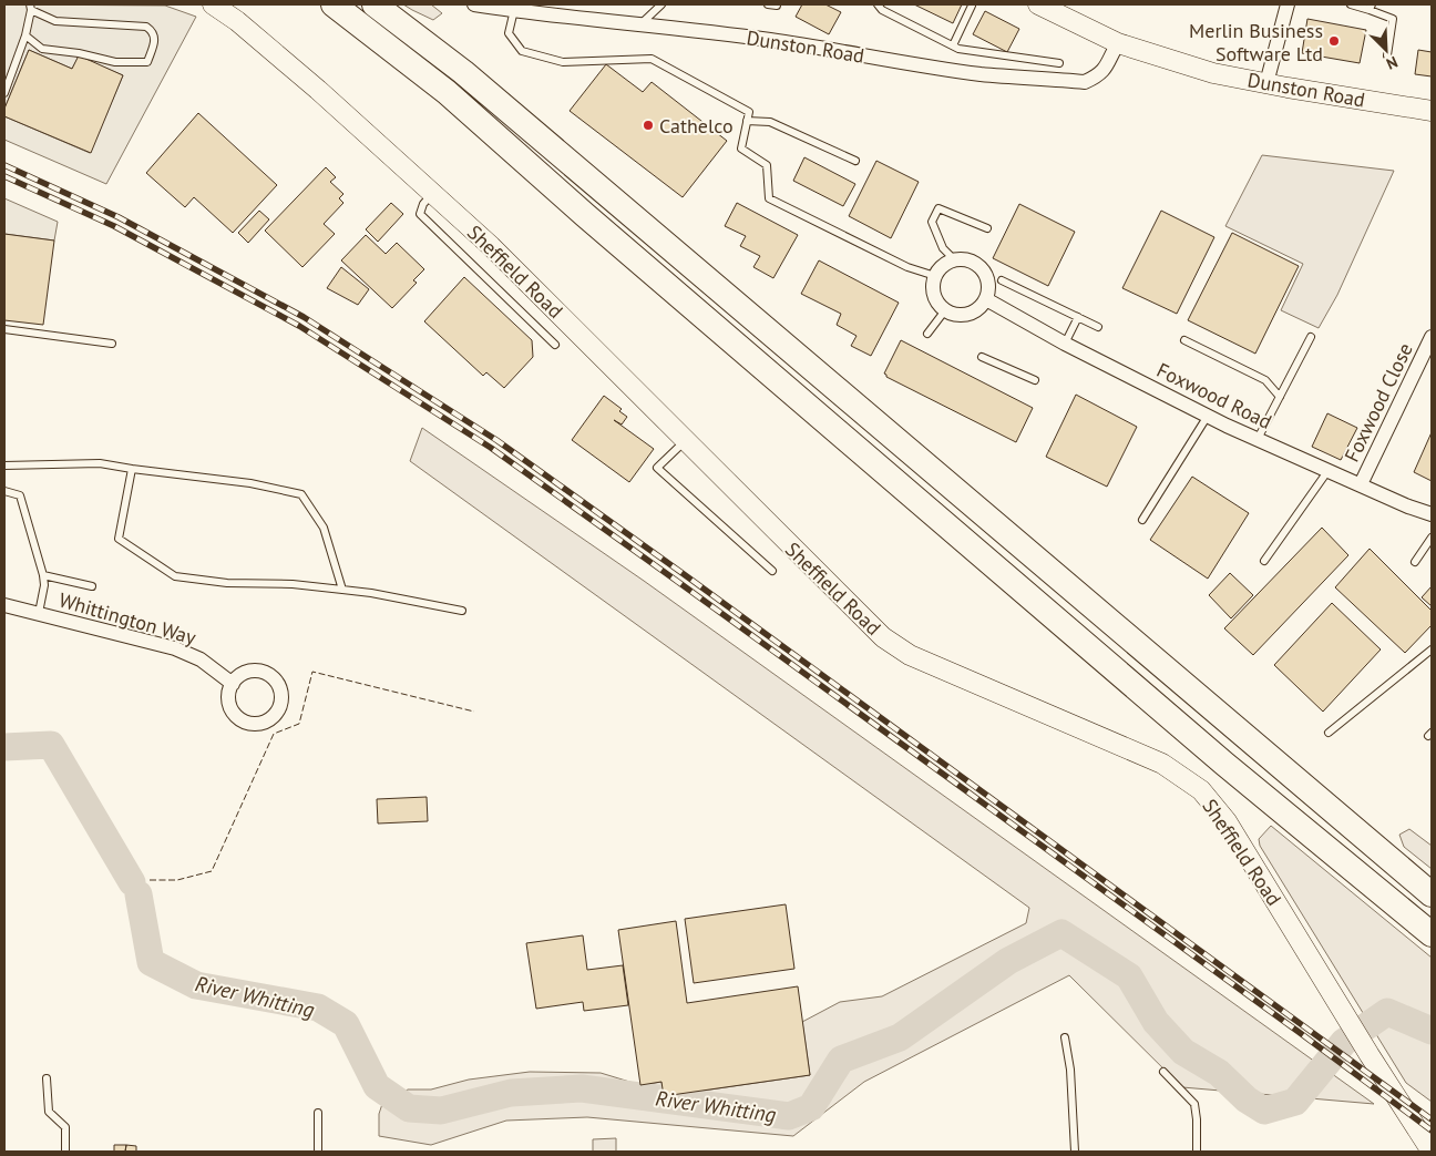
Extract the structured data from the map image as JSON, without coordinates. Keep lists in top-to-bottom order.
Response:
{
  "streets": {
    "main road": ["Dunston Road", "Sheffield Road"],
    "street": ["Foxwood Road", "Foxwood Close", "Whittington Way"]
  },
  "crossings": [
    ["Foxwood Road", "Foxwood Close"]
  ],
  "water": ["River Whitting"],
  "places": ["Merlin Business Software Ltd", "Cathelco"],
  "north": "bottom right"
}
